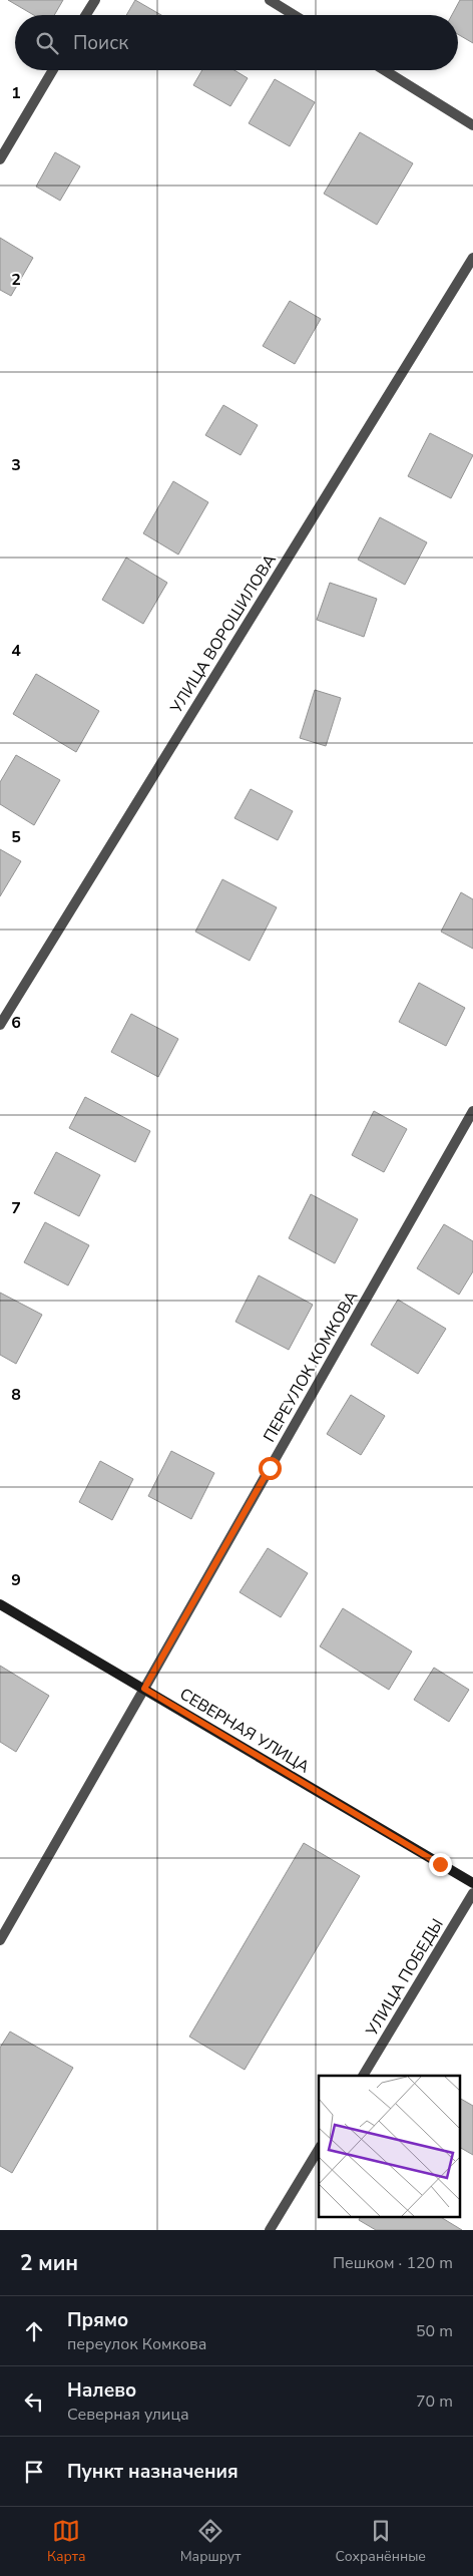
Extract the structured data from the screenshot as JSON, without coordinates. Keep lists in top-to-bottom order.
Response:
{
  "streets": {
    "street": [
      "УЛИЦА ВОРОШИЛОВА",
      "ПЕРЕУЛОК КОМКОВА",
      "СЕВЕРНАЯ УЛИЦА",
      "УЛИЦА ПОБЕДЫ"
    ]
  },
  "crossings": [
    ["ПЕРЕУЛОК КОМКОВА", "СЕВЕРНАЯ УЛИЦА"]
  ],
  "page": {
    "search": "Поиск",
    "heading": ["2 мин", "Пешком · 120 m"],
    "list": [
      ["Прямо", "переулок Комкова", "50 m"],
      ["Налево", "Северная улица", "70 m"],
      "Пункт назначения"
    ],
    "nav": ["Карта", "Маршрут", "Сохранённые"]
  },
  "grid": {
    "rows": [
      "1",
      "2",
      "3",
      "4",
      "5",
      "6",
      "7",
      "8",
      "9"
    ]
  }
}
